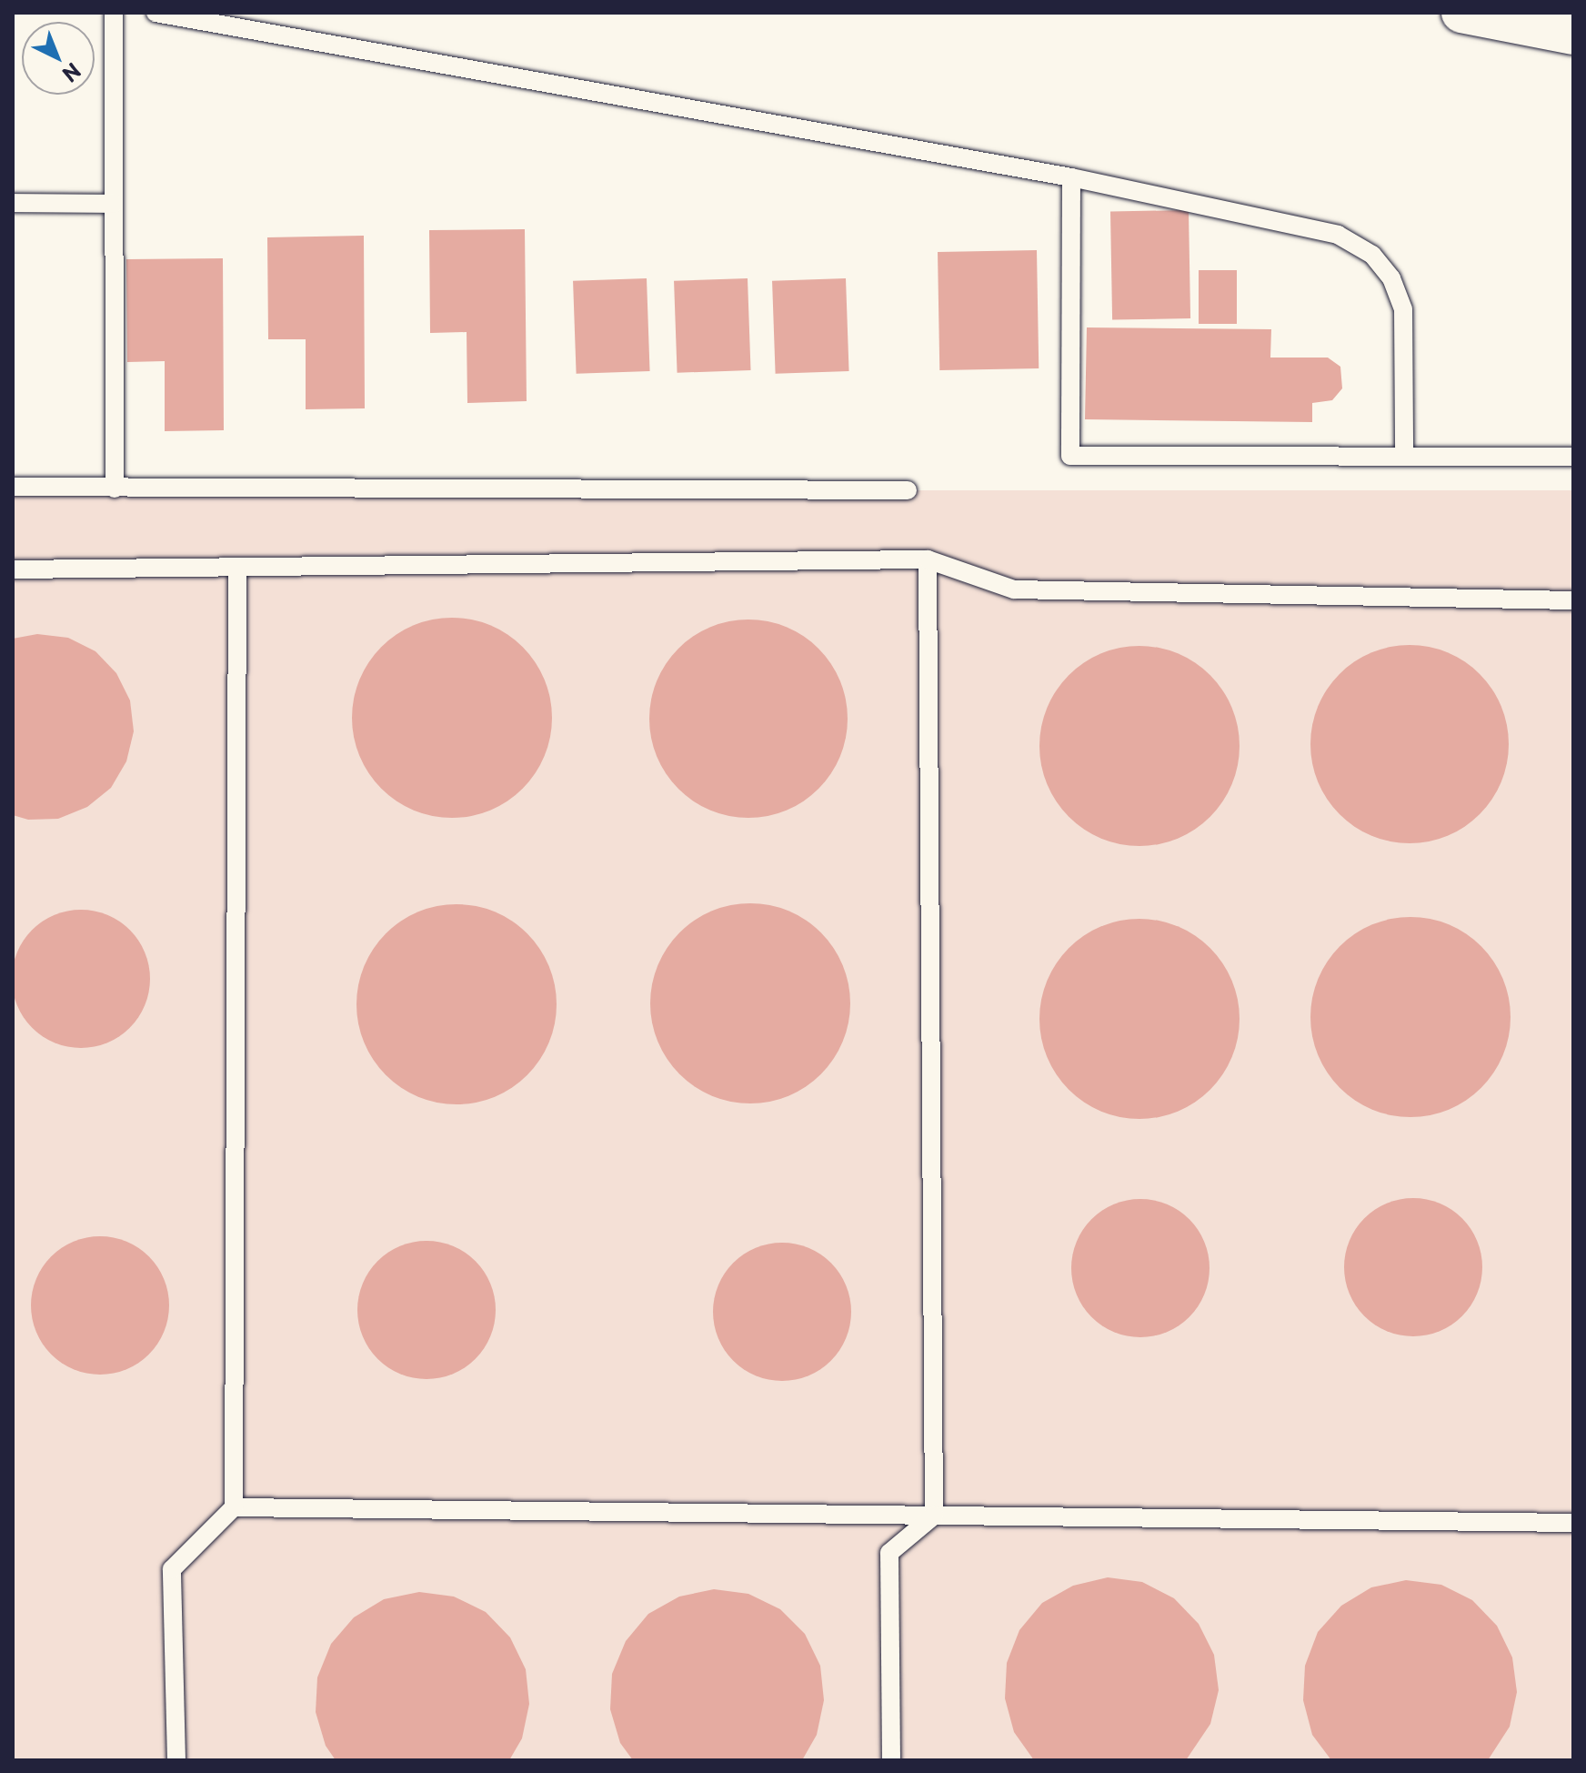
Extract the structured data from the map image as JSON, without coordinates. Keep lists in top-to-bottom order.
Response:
{
  "north": "bottom right"
}
